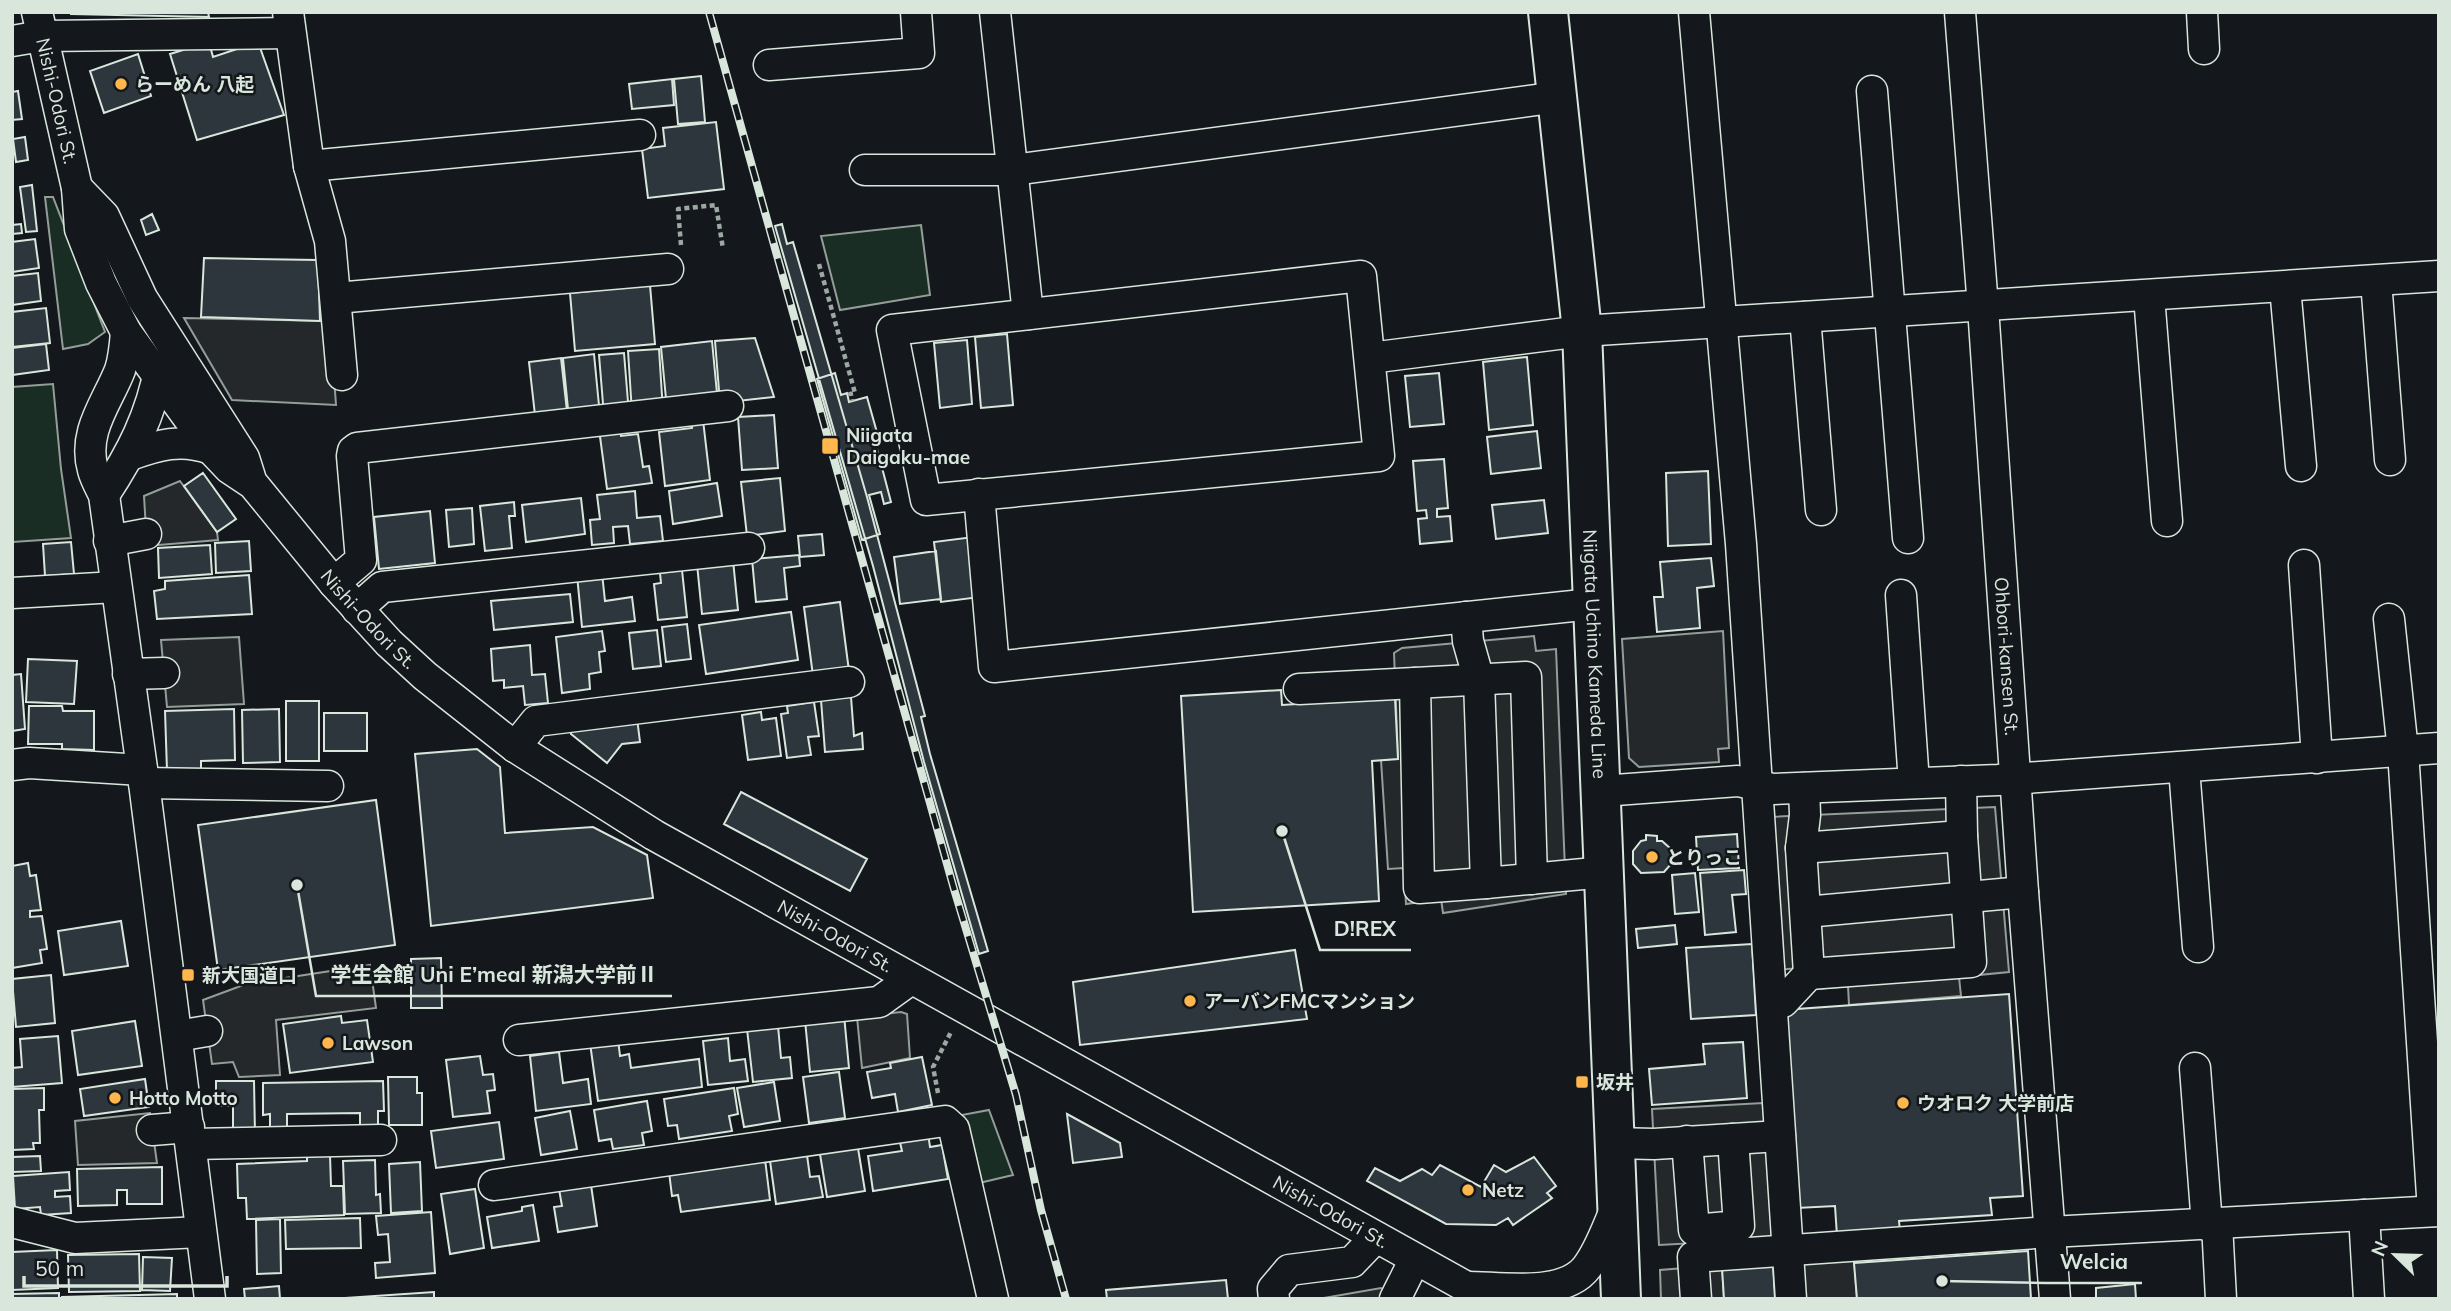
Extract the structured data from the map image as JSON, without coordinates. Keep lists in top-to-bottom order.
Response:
{
  "streets": {
    "main road": ["Niigata Uchino Kameda Line"],
    "street": ["Nishi-Odori St.", "Ohbori-kansen St."]
  },
  "places": {
    "other": [
      "らーめん 八起",
      "D!REX",
      "とりっこ",
      "学生会館 Uni E’meal 新潟大学前Ⅱ",
      "アーバンFMCマンション",
      "Lawson",
      "Hotto Motto",
      "ウオロク 大学前店",
      "Netz",
      "Welcia"
    ],
    "transit": ["Niigata Daigaku-mae", "新大国道口", "坂井"]
  },
  "scale_bar": "50 m",
  "north": "top left"
}
